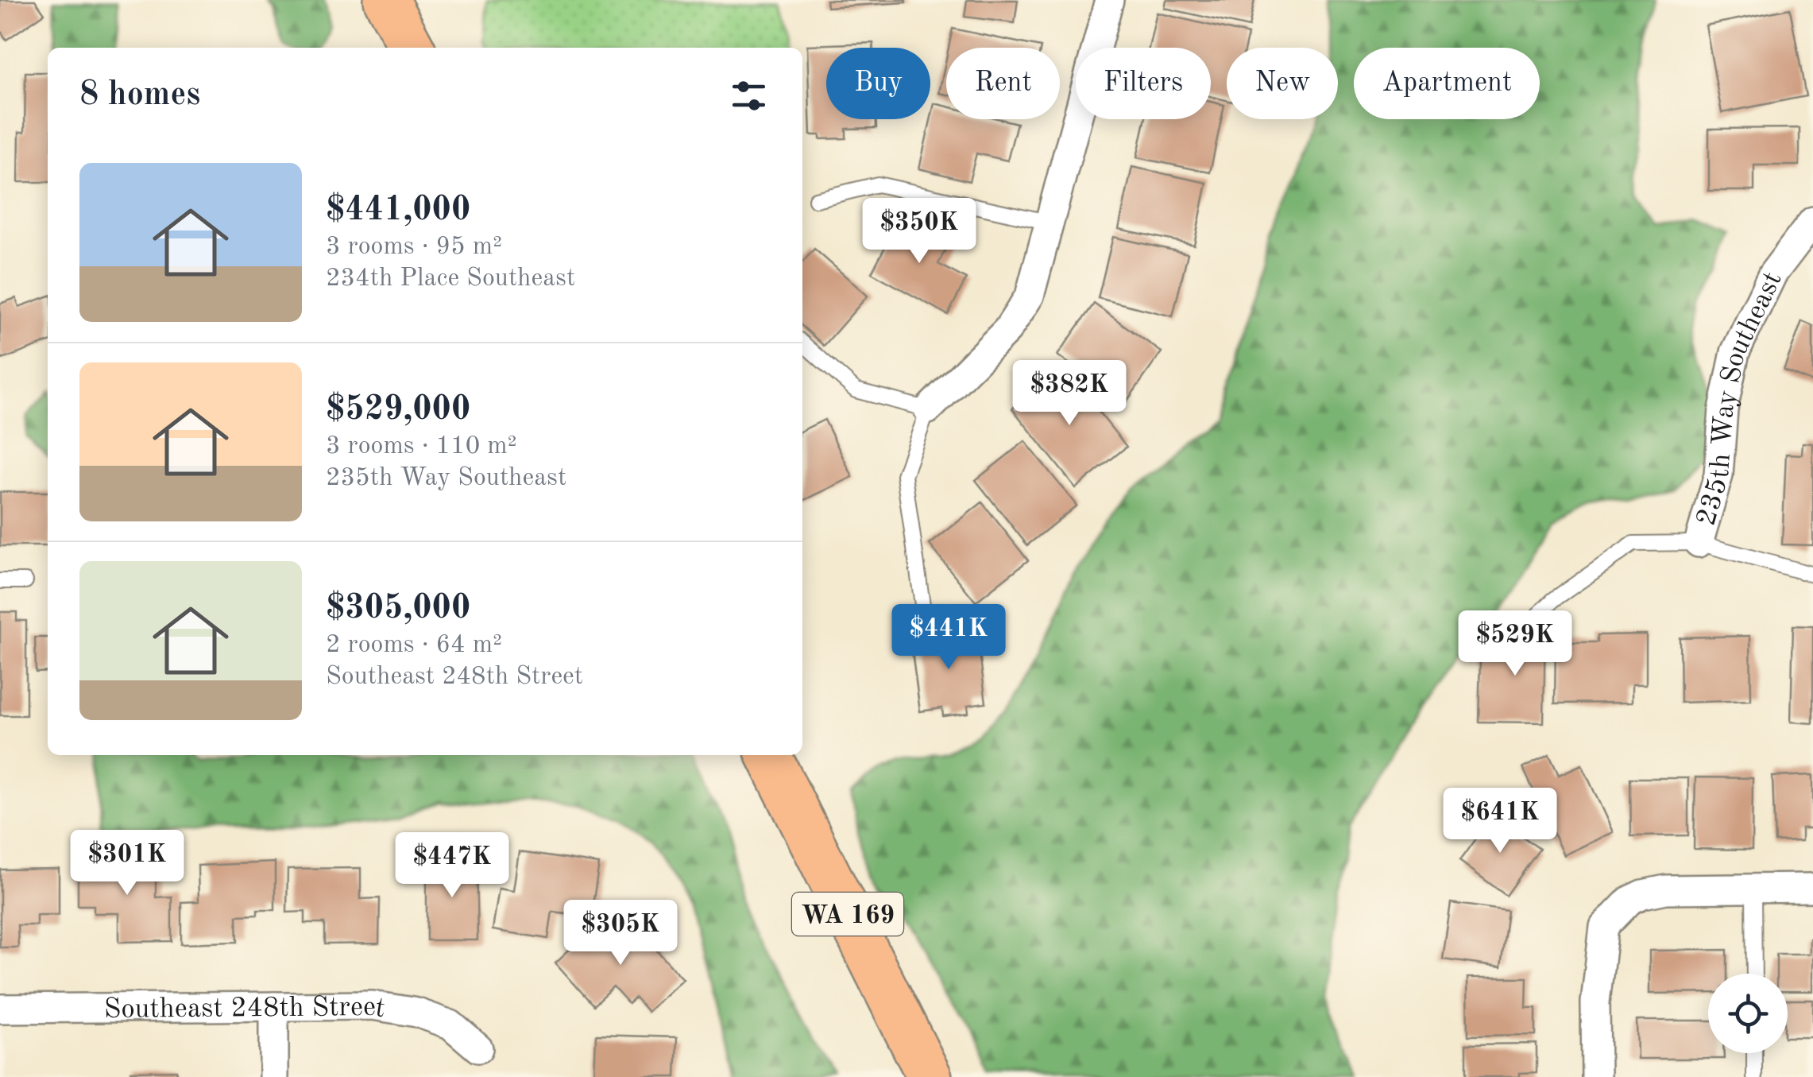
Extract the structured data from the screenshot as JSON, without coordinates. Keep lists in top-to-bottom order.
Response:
{
  "streets": {
    "main road": ["WA 169"],
    "street": ["235th Way Southeast", "Southeast 248th Street"]
  },
  "page": {
    "chip": [
      "Buy",
      "Rent",
      "Filters",
      "New",
      "Apartment"
    ],
    "heading": "8 homes",
    "list": [
      {
        "name": "$441,000",
        "note": "3 rooms · 95 m² · 234th Place Southeast"
      },
      {
        "name": "$529,000",
        "note": "3 rooms · 110 m² · 235th Way Southeast"
      },
      {
        "name": "$305,000",
        "note": "2 rooms · 64 m² · Southeast 248th Street"
      }
    ],
    "price": [
      "$350K",
      "$382K",
      "$441K",
      "$529K",
      "$641K",
      "$301K",
      "$447K",
      "$305K"
    ]
  }
}
